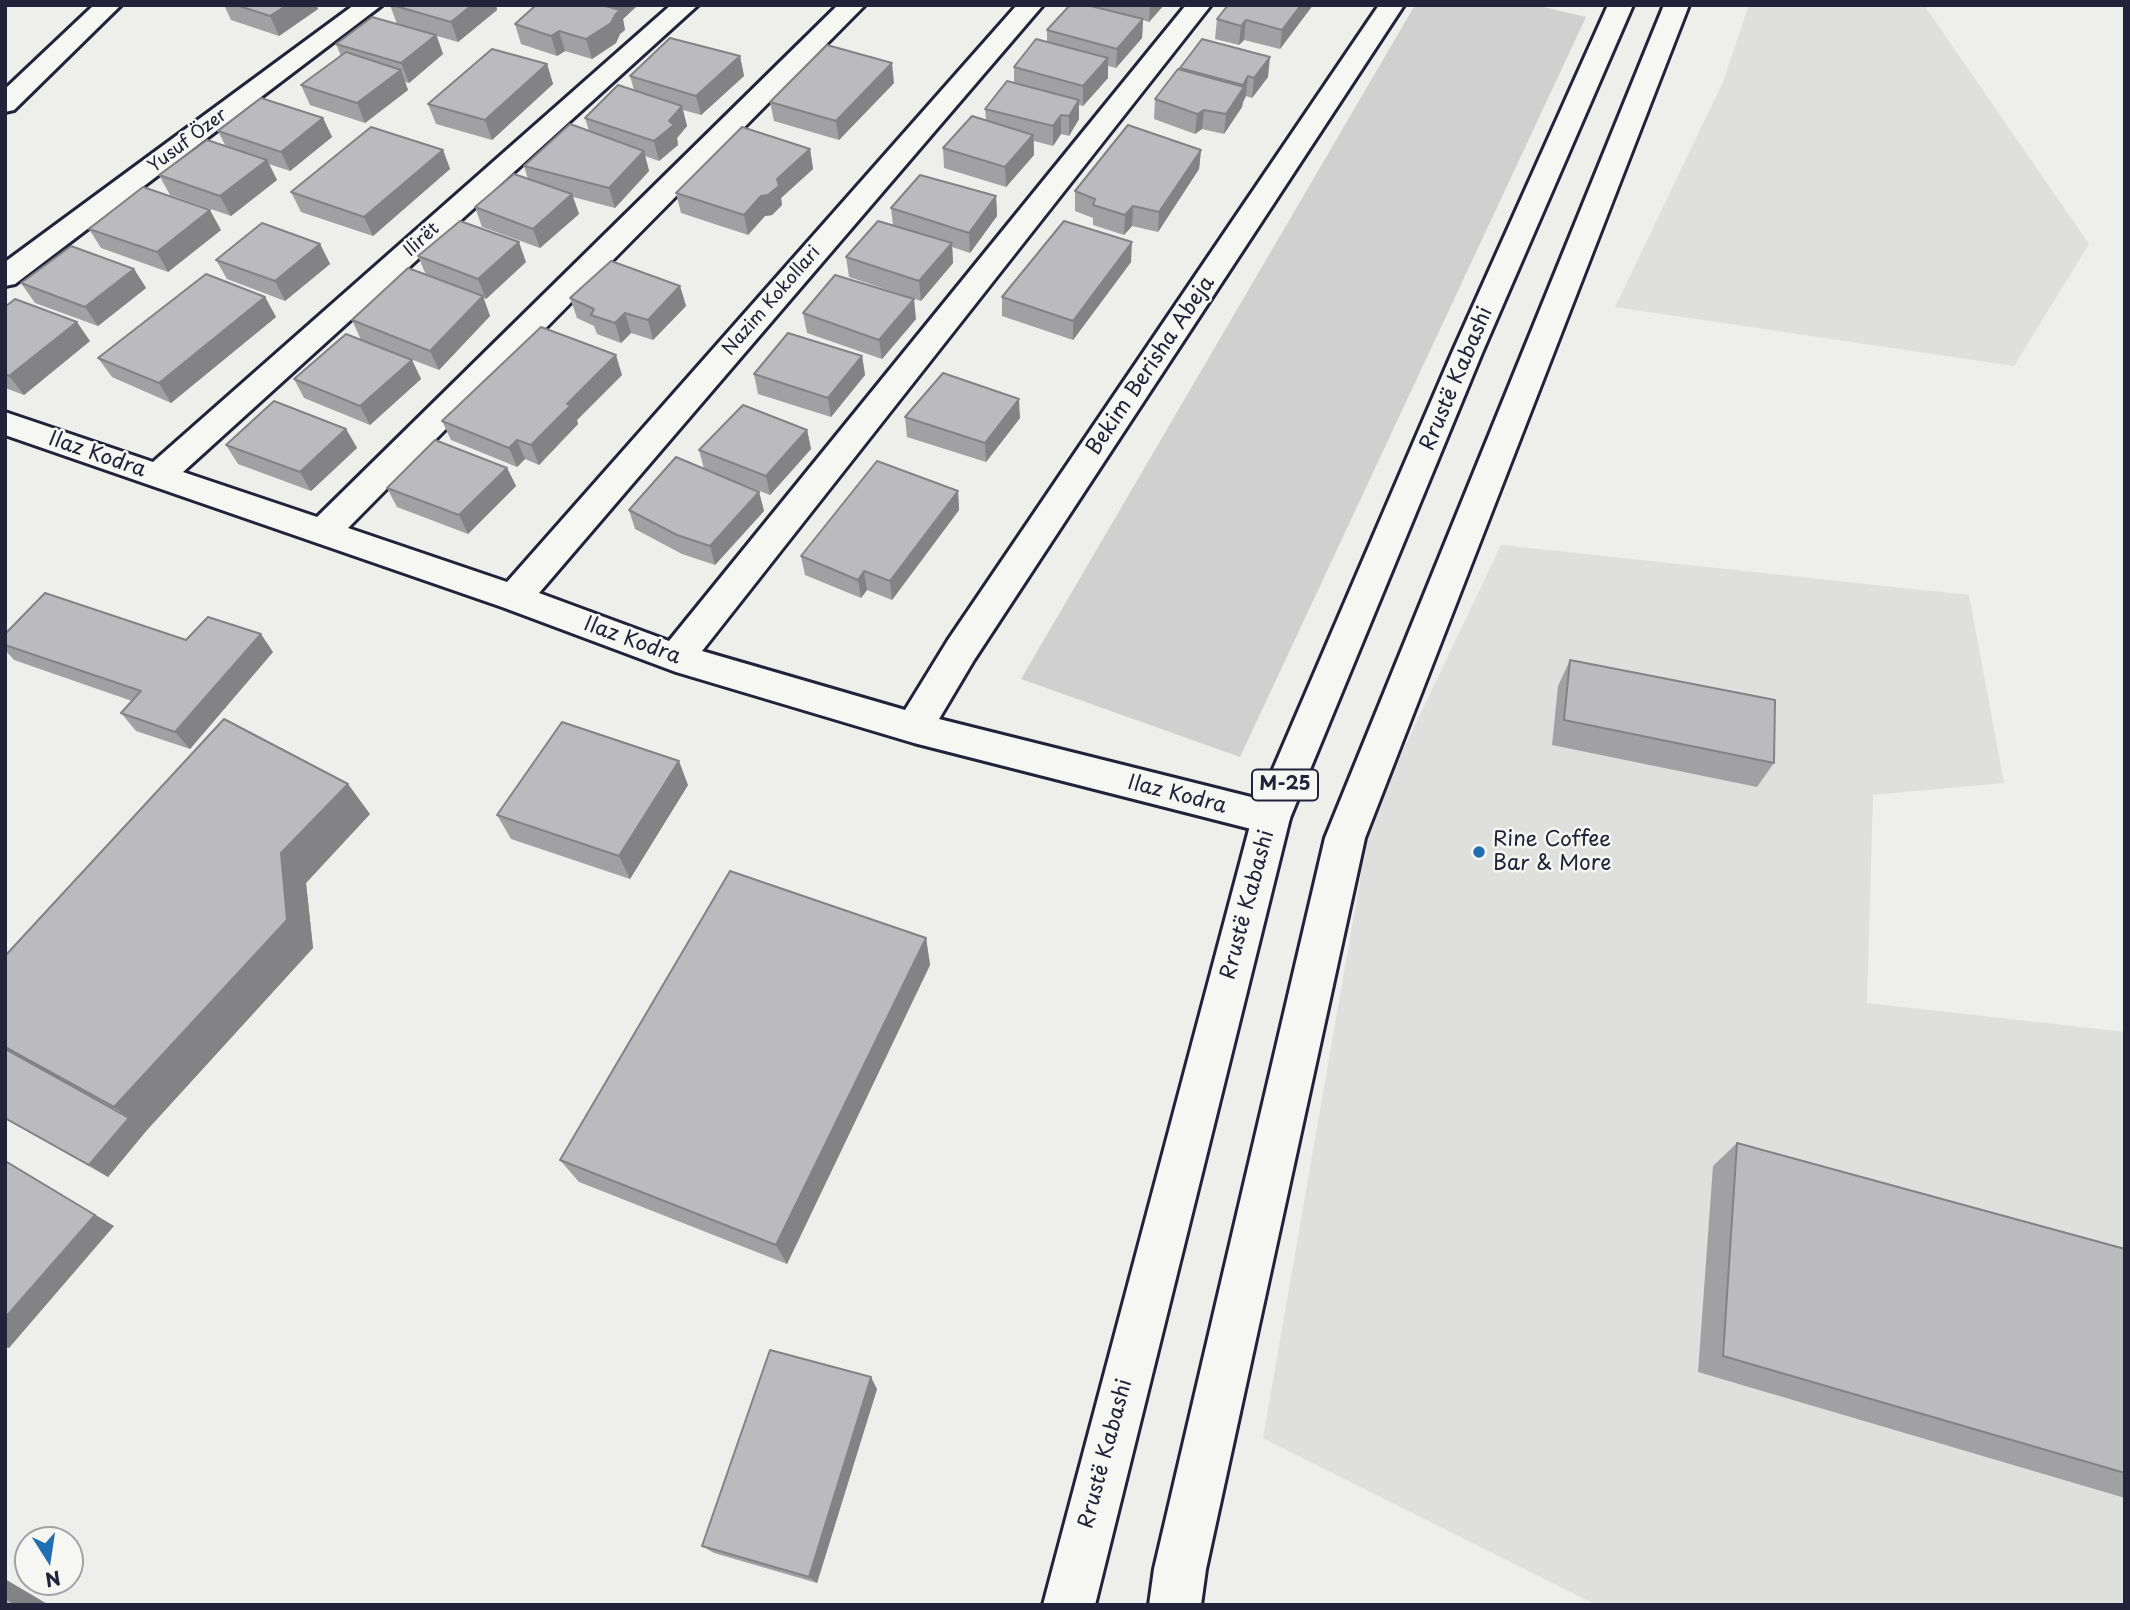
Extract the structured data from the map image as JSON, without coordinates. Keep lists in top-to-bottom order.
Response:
{
  "streets": {
    "street": [
      "Yusuf Özer",
      "Ilirët",
      "Nazim Kokollari",
      "Bekim Berisha Abeja",
      "Rrustë Kabashi",
      "Ilaz Kodra",
      "M-25"
    ]
  },
  "crossings": [
    ["Ilirët", "Ilaz Kodra"],
    ["Nazim Kokollari", "Ilaz Kodra"],
    ["Bekim Berisha Abeja", "Ilaz Kodra"],
    ["Rrustë Kabashi", "Ilaz Kodra"]
  ],
  "places": ["Rine Coffee Bar & More"],
  "north": "bottom"
}
